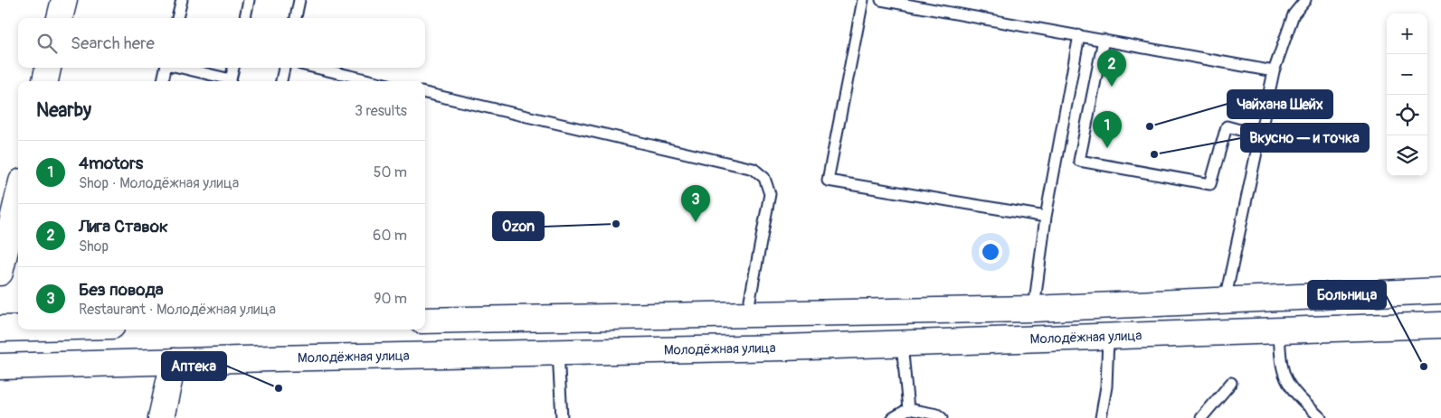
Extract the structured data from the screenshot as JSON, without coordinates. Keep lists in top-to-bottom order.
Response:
{
  "streets": {
    "main road": ["Молодёжная улица"]
  },
  "places": [
    "Чайхана Шейх",
    "Вкусно — и точка",
    "Ozon",
    "Больница",
    "Аптека"
  ],
  "page": {
    "map_buttons": ["+", "−"],
    "search": "Search here",
    "pins": ["2", "1", "3"],
    "heading": ["Nearby", "3 results"],
    "list": [
      {
        "mark": "1",
        "name": "4motors",
        "note": "Shop · Молодёжная улица",
        "value": "50 m"
      },
      {
        "mark": "2",
        "name": "Лига Ставок",
        "note": "Shop",
        "value": "60 m"
      },
      {
        "mark": "3",
        "name": "Без повода",
        "note": "Restaurant · Молодёжная улица",
        "value": "90 m"
      }
    ]
  }
}
